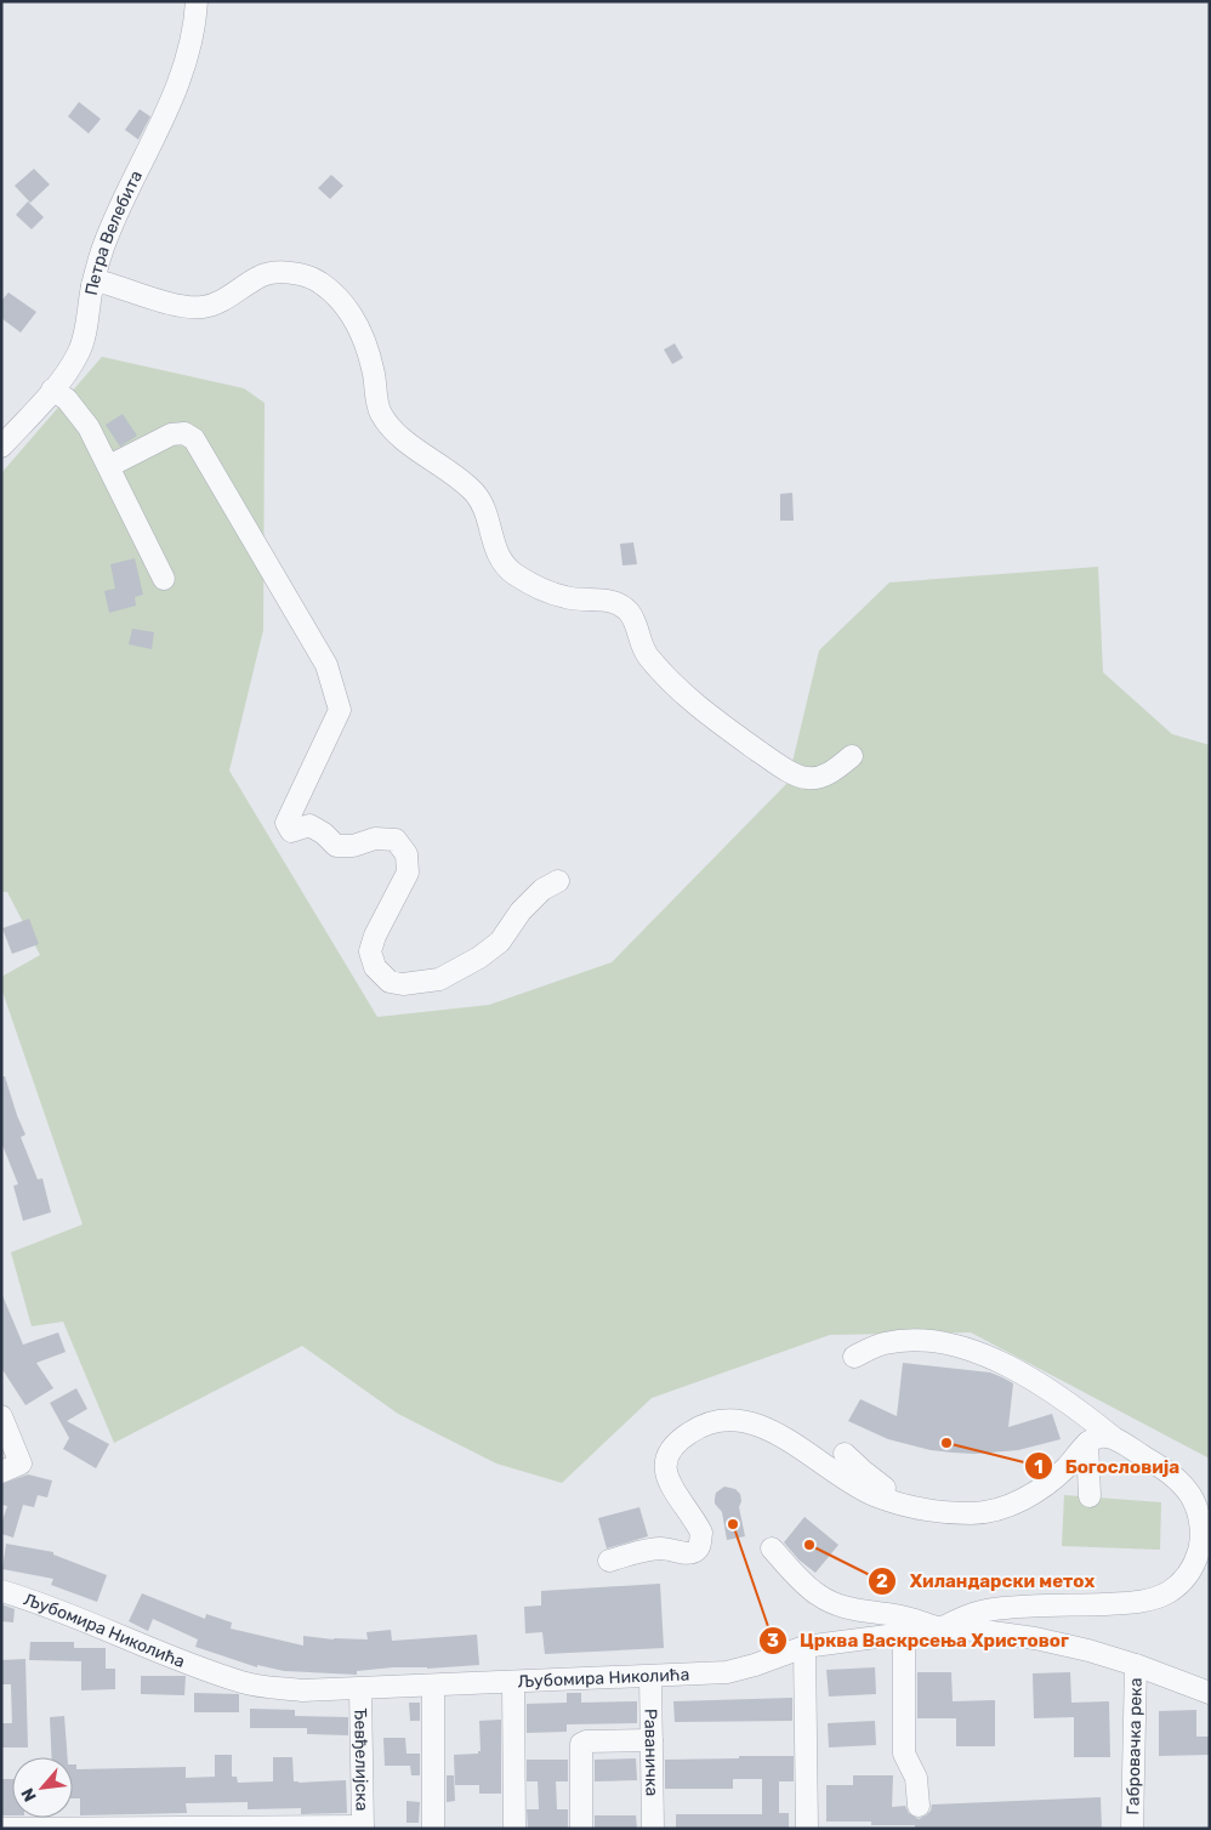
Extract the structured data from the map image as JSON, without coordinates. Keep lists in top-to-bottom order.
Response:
{
  "streets": {
    "street": [
      "Петра Велебита",
      "Љубомира Николића",
      "Габровачка река",
      "Раваничка",
      "Ђевђелијска"
    ]
  },
  "crossings": [
    ["Љубомира Николића", "Габровачка река"],
    ["Љубомира Николића", "Раваничка"],
    ["Љубомира Николића", "Ђевђелијска"]
  ],
  "places": ["Богословија", "Црква Васкрсења Христовог", "Хиландарски метох"],
  "north": "bottom left"
}
